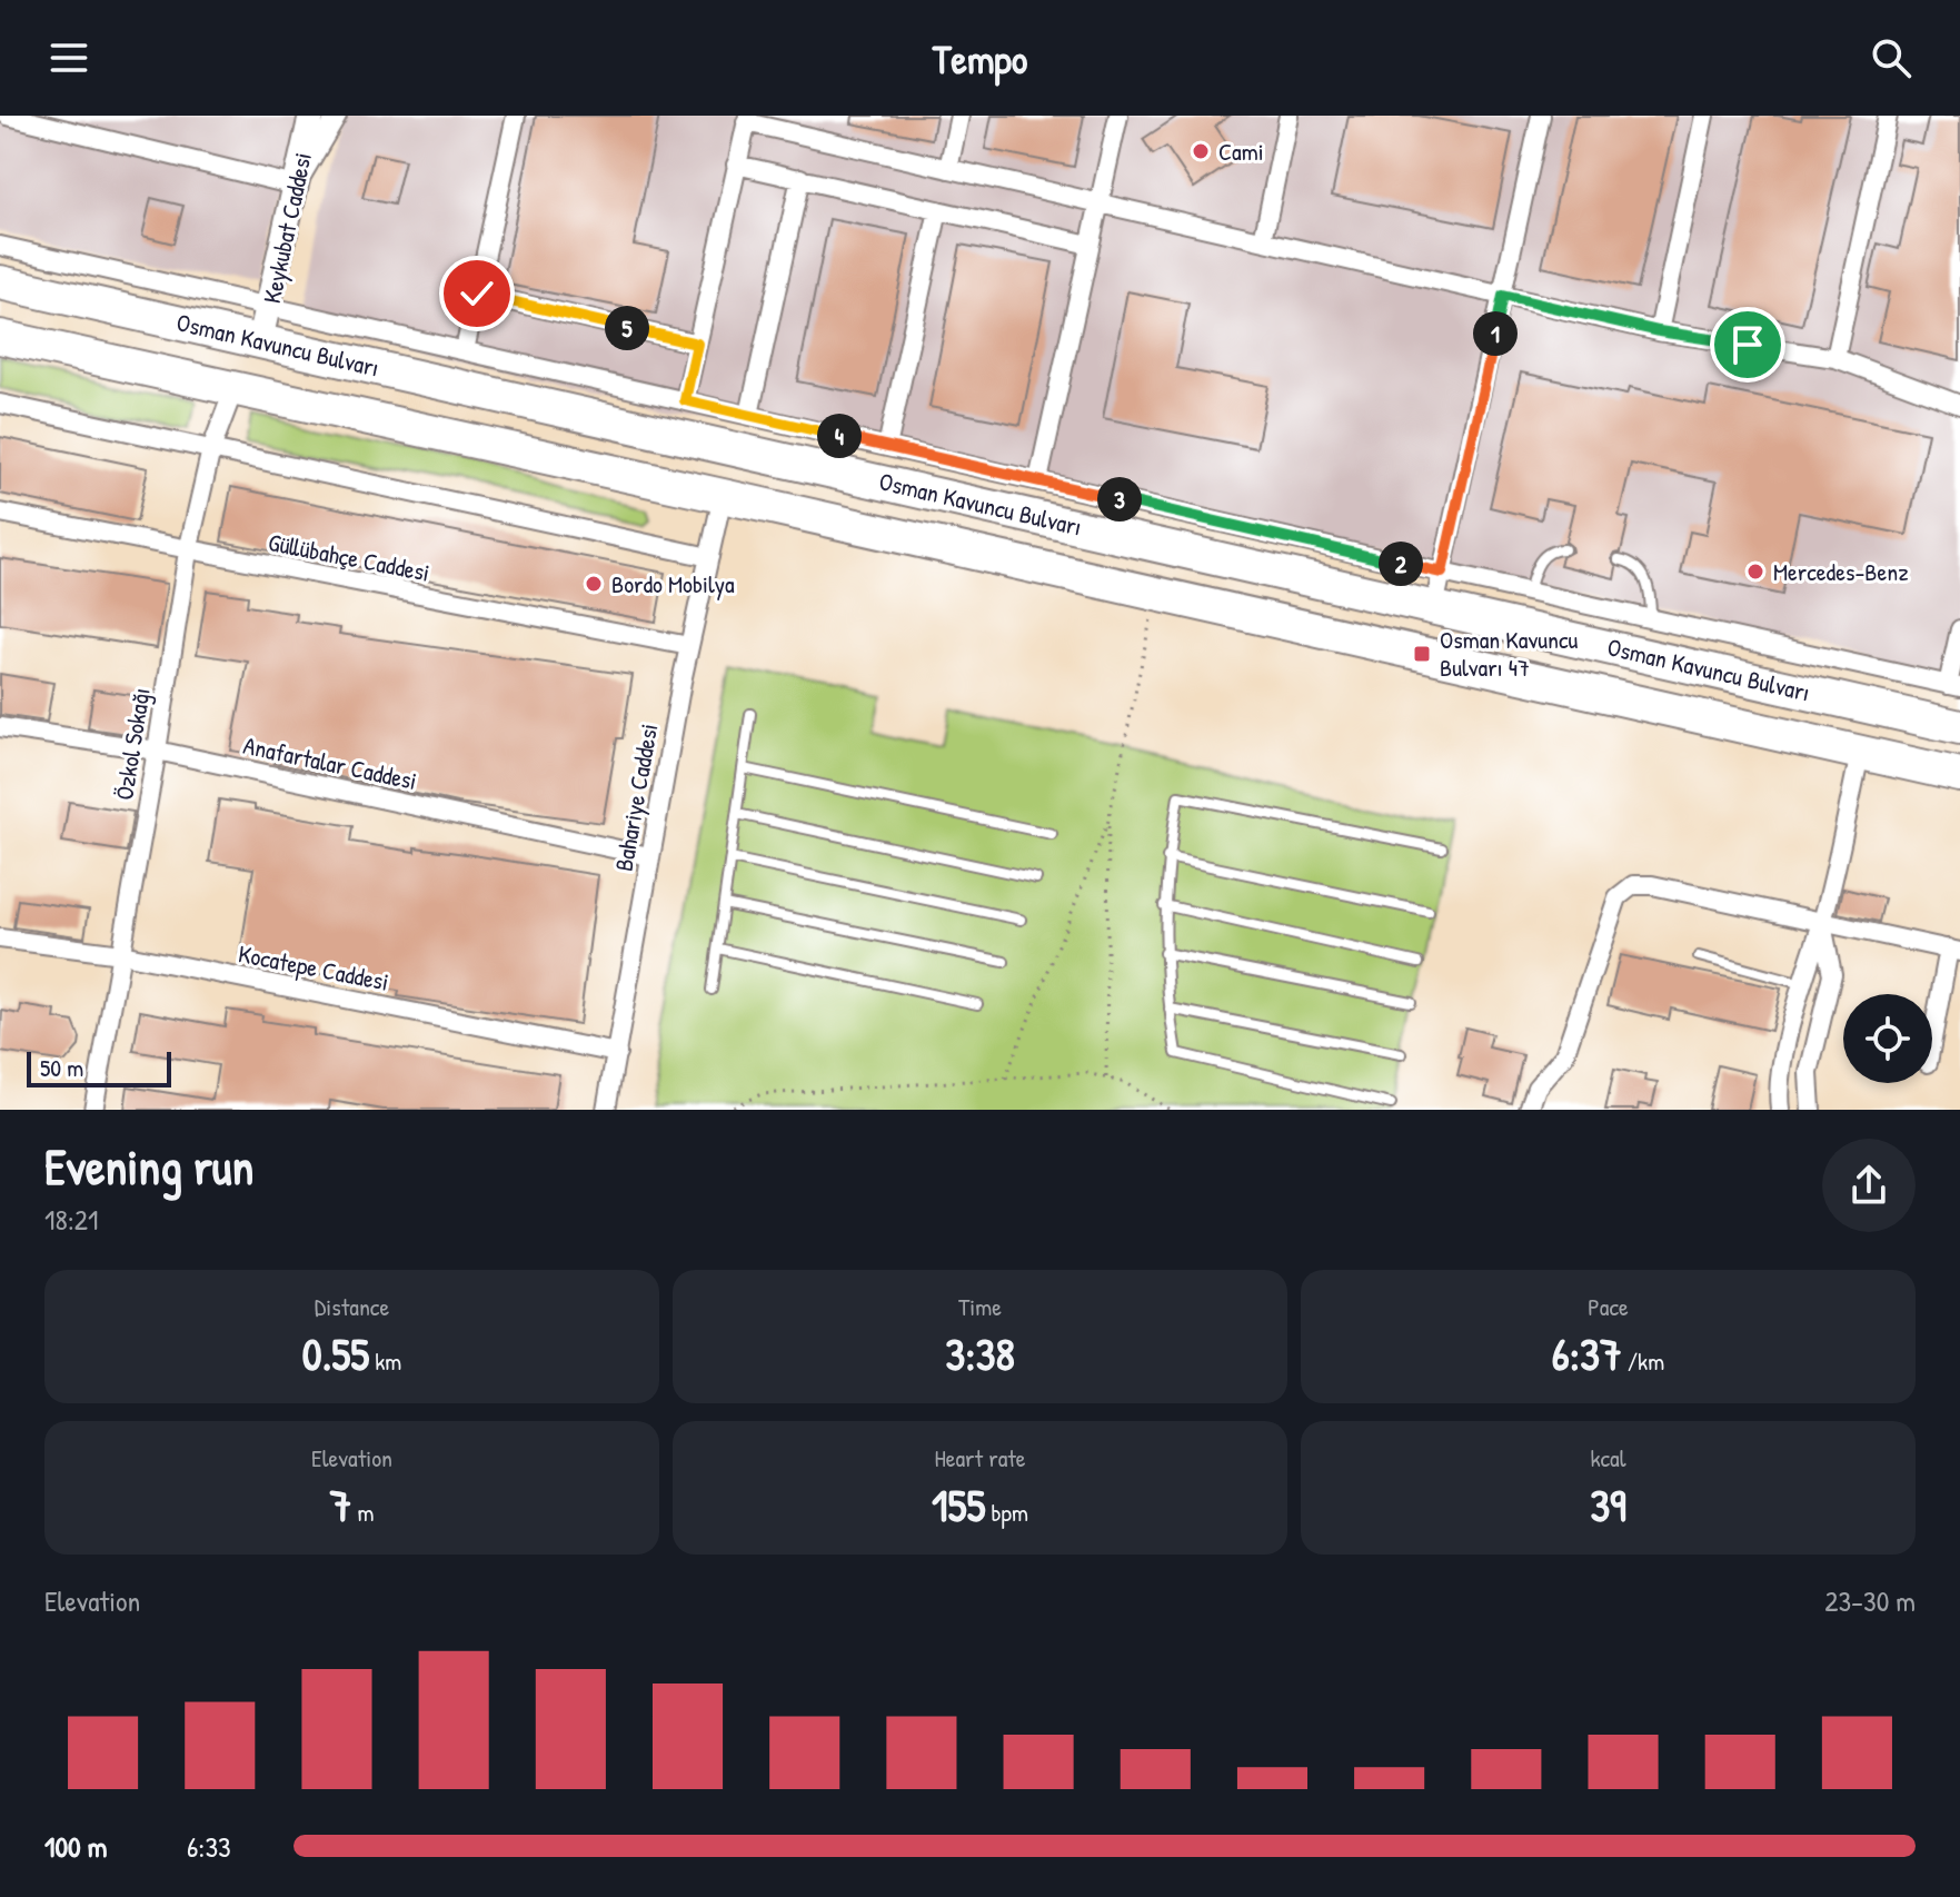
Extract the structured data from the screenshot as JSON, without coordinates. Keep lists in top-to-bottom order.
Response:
{
  "streets": {
    "highway": ["Osman Kavuncu Bulvarı"],
    "street": [
      "Keykubat Caddesi",
      "Güllübahçe Caddesi",
      "Özkol Sokağı",
      "Anafartalar Caddesi",
      "Bahariye Caddesi",
      "Kocatepe Caddesi"
    ]
  },
  "crossings": [
    ["Keykubat Caddesi", "Osman Kavuncu Bulvarı"],
    ["Osman Kavuncu Bulvarı", "Özkol Sokağı"],
    ["Osman Kavuncu Bulvarı", "Bahariye Caddesi"],
    ["Güllübahçe Caddesi", "Özkol Sokağı"],
    ["Güllübahçe Caddesi", "Bahariye Caddesi"],
    ["Özkol Sokağı", "Anafartalar Caddesi"],
    ["Özkol Sokağı", "Kocatepe Caddesi"],
    ["Anafartalar Caddesi", "Bahariye Caddesi"],
    ["Bahariye Caddesi", "Kocatepe Caddesi"]
  ],
  "places": {
    "other": ["Cami", "Mercedes-Benz", "Bordo Mobilya"],
    "transit": ["Osman Kavuncu Bulvarı 47"]
  },
  "scale_bar": "50 m",
  "page": {
    "header": "Tempo",
    "pins": [
      "5",
      "1",
      "4",
      "3",
      "2"
    ],
    "scale": "50 m",
    "heading": ["Evening run", "18:21"],
    "stats": [
      ["Distance", "0.55 km"],
      ["Time", "3:38"],
      ["Pace", "6:37 /km"],
      ["Elevation", "7 m"],
      ["Heart rate", "155 bpm"],
      ["kcal", "39"]
    ],
    "chart": ["Elevation", "23–30 m"],
    "list": [
      {
        "name": "100 m",
        "note": "6:33"
      }
    ]
  }
}
